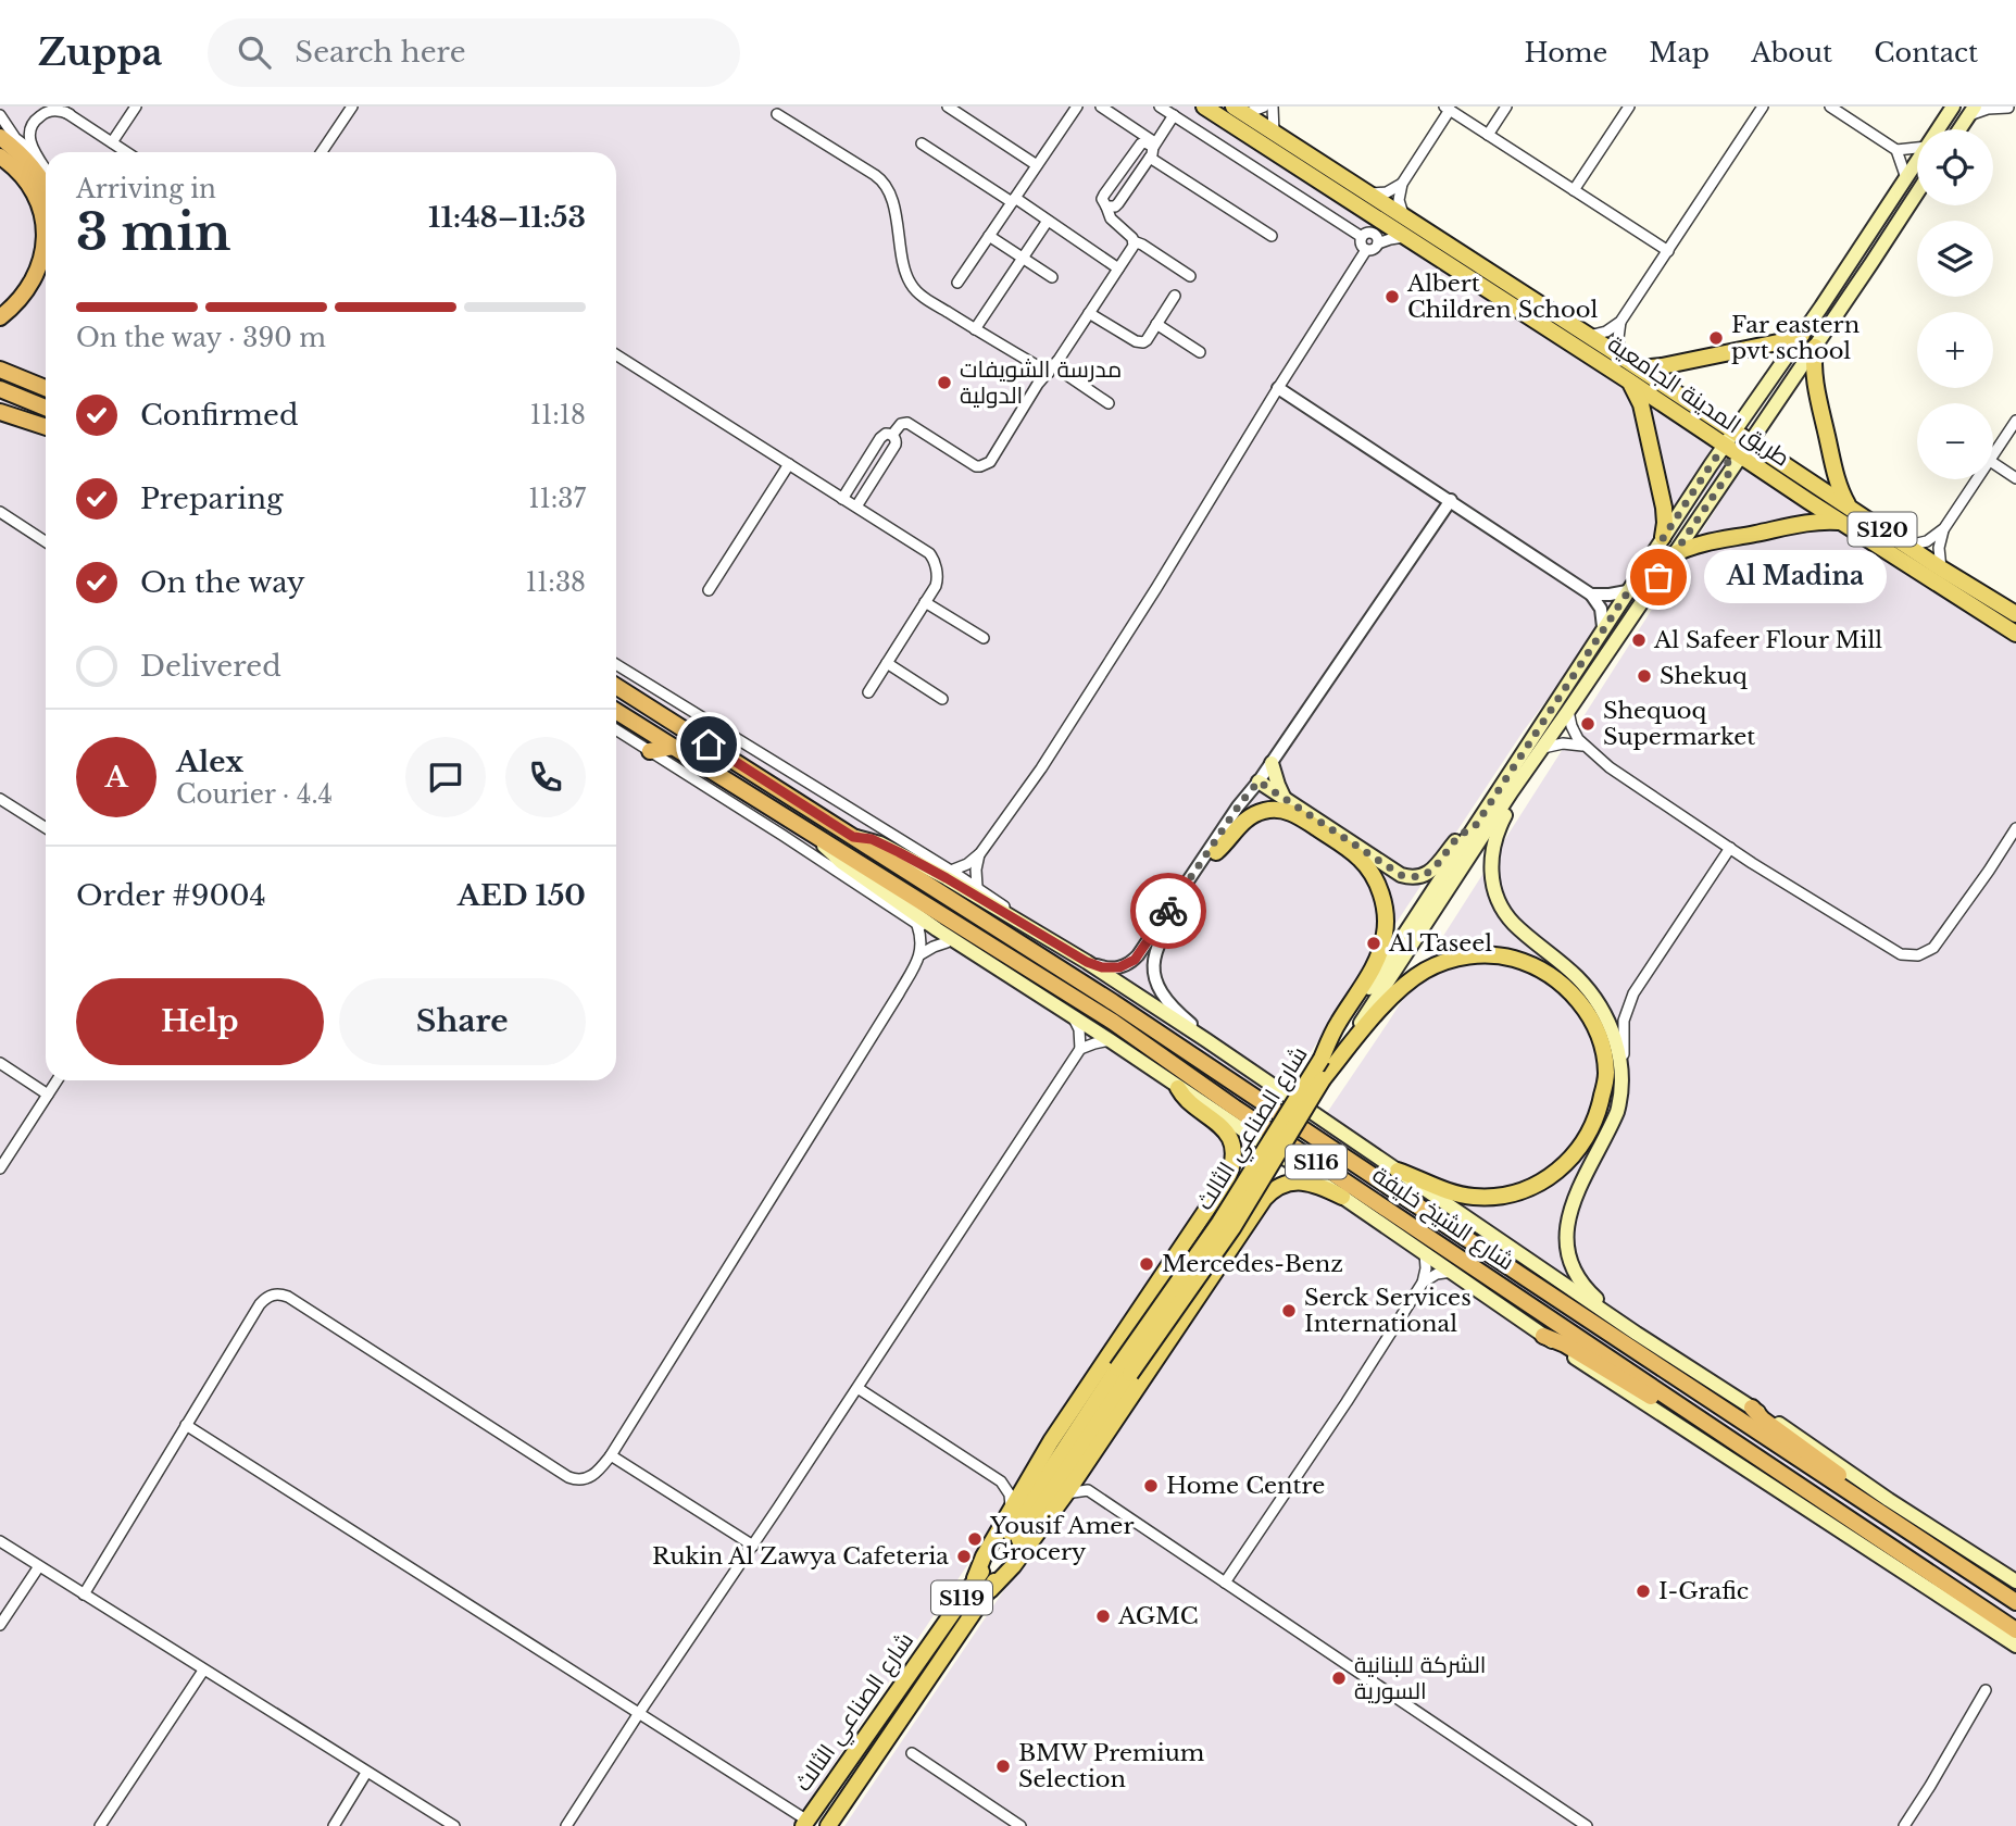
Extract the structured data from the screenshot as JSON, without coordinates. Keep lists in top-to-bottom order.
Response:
{
  "streets": {
    "highway": ["S116", "شارع الشيخ خليفة"],
    "main road": [
      "طريق المدينة الجامعية",
      "S120",
      "شارع الصناعي الثالث",
      "S119"
    ]
  },
  "places": [
    "Albert Children School",
    "Far eastern pvt school",
    "مدرسة الشويفات الدولية",
    "Al Madina",
    "Al Safeer Flour Mill",
    "Shekuq",
    "Shequoq Supermarket",
    "Al Taseel",
    "Mercedes-Benz",
    "Serck Services International",
    "Home Centre",
    "Yousif Amer Grocery",
    "Rukin Al Zawya Cafeteria",
    "I-Grafic",
    "AGMC",
    "الشركة للبنانية السورية",
    "BMW Premium Selection"
  ],
  "page": {
    "header": "Zuppa",
    "search": "Search here",
    "nav": [
      "Home",
      "Map",
      "About",
      "Contact"
    ],
    "map_buttons": ["+", "−"],
    "heading": ["3 min", "Arriving in", "11:48–11:53"],
    "panel": [
      "Alex",
      "Courier · 4.4",
      "Order #9004",
      "AED 150"
    ],
    "bar": "On the way · 390 m",
    "list": [
      ["Confirmed", "11:18"],
      ["Preparing", "11:37"],
      ["On the way", "11:38"],
      "Delivered"
    ],
    "bubble": "Al Madina",
    "round": "A",
    "buttons": ["Help", "Share"]
  }
}
